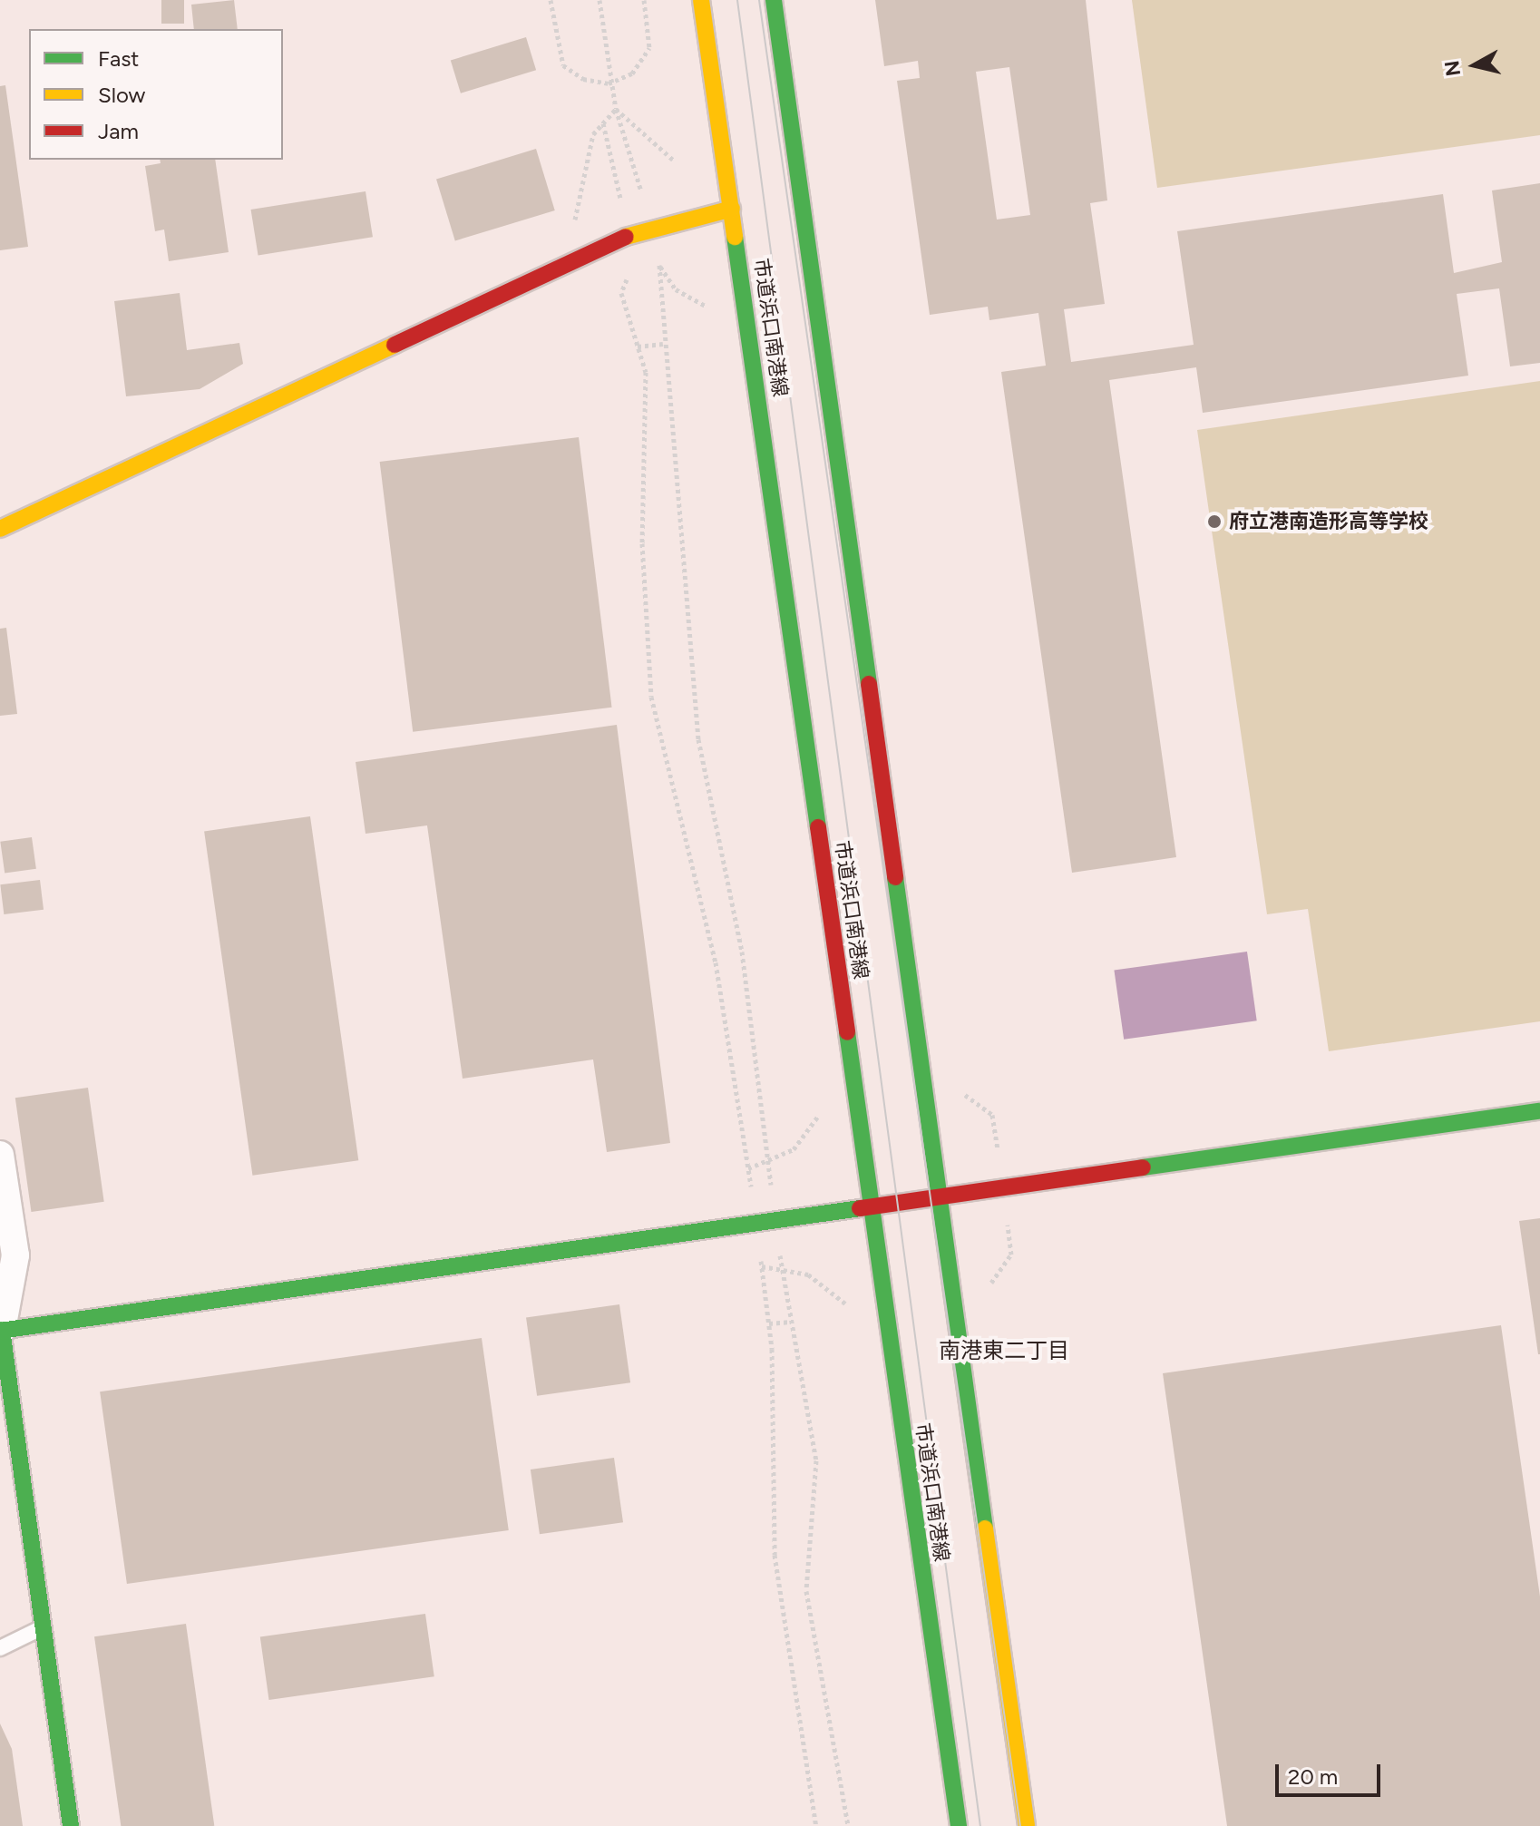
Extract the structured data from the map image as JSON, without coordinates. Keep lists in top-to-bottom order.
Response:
{
  "streets": {
    "main road": ["市道浜口南港線"]
  },
  "districts": ["南港東二丁目"],
  "places": ["府立港南造形高等学校"],
  "legend": ["Fast", "Slow", "Jam"],
  "scale_bar": "20 m",
  "north": "left"
}
